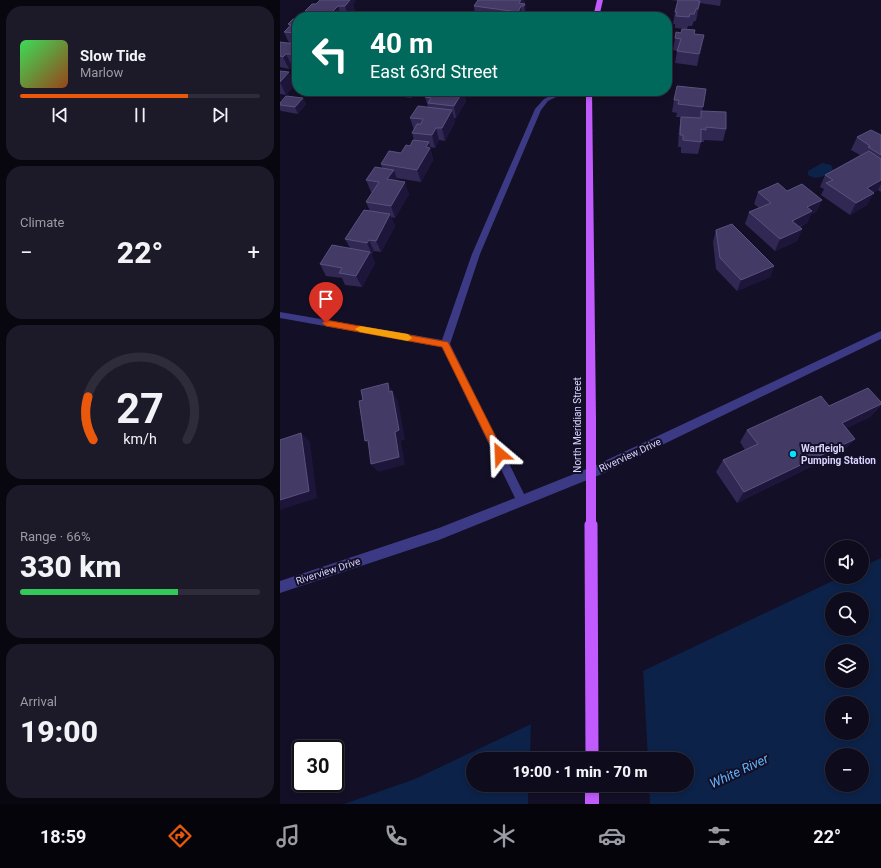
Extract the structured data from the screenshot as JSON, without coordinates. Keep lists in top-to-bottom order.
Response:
{
  "streets": {
    "main road": ["North Meridian Street"],
    "street": ["Riverview Drive"]
  },
  "water": ["White River"],
  "places": ["Warfleigh Pumping Station"],
  "page": {
    "turn": ["40 m", "East 63rd Street"],
    "song": ["Slow Tide", "Marlow"],
    "tile": [
      "Climate",
      ["Range · 66%", "330 km"],
      ["Arrival", "19:00"]
    ],
    "heat": ["−", "22°", "+"],
    "map_buttons": ["+", "−"],
    "limit": "30",
    "trip": "19:00 · 1 min · 70 m",
    "tabs": ["18:59", "22°"],
    "gauge": ["27", "km/h"]
  }
}
